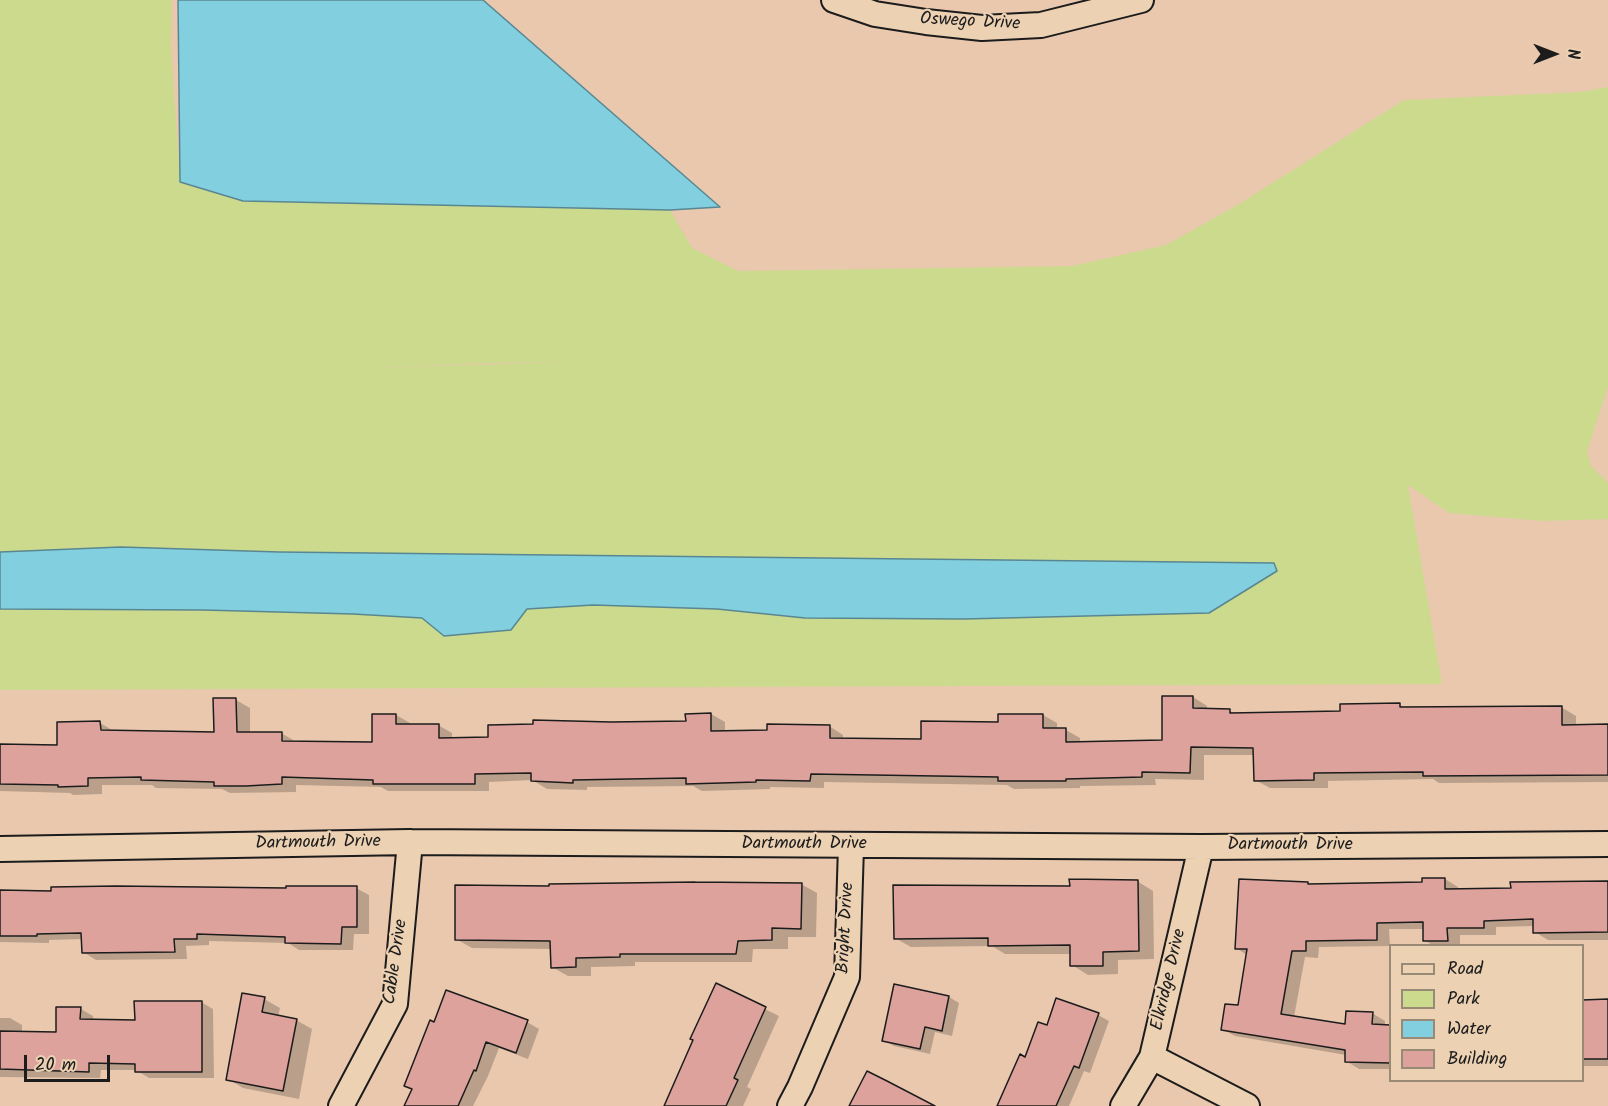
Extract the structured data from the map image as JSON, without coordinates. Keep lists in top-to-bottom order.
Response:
{
  "streets": {
    "street": [
      "Oswego Drive",
      "Dartmouth Drive",
      "Bright Drive",
      "Cable Drive",
      "Elkridge Drive"
    ]
  },
  "crossings": [
    ["Dartmouth Drive", "Bright Drive"],
    ["Dartmouth Drive", "Cable Drive"],
    ["Dartmouth Drive", "Elkridge Drive"]
  ],
  "legend": [
    "Road",
    "Park",
    "Water",
    "Building"
  ],
  "scale_bar": "20 m",
  "north": "right"
}
